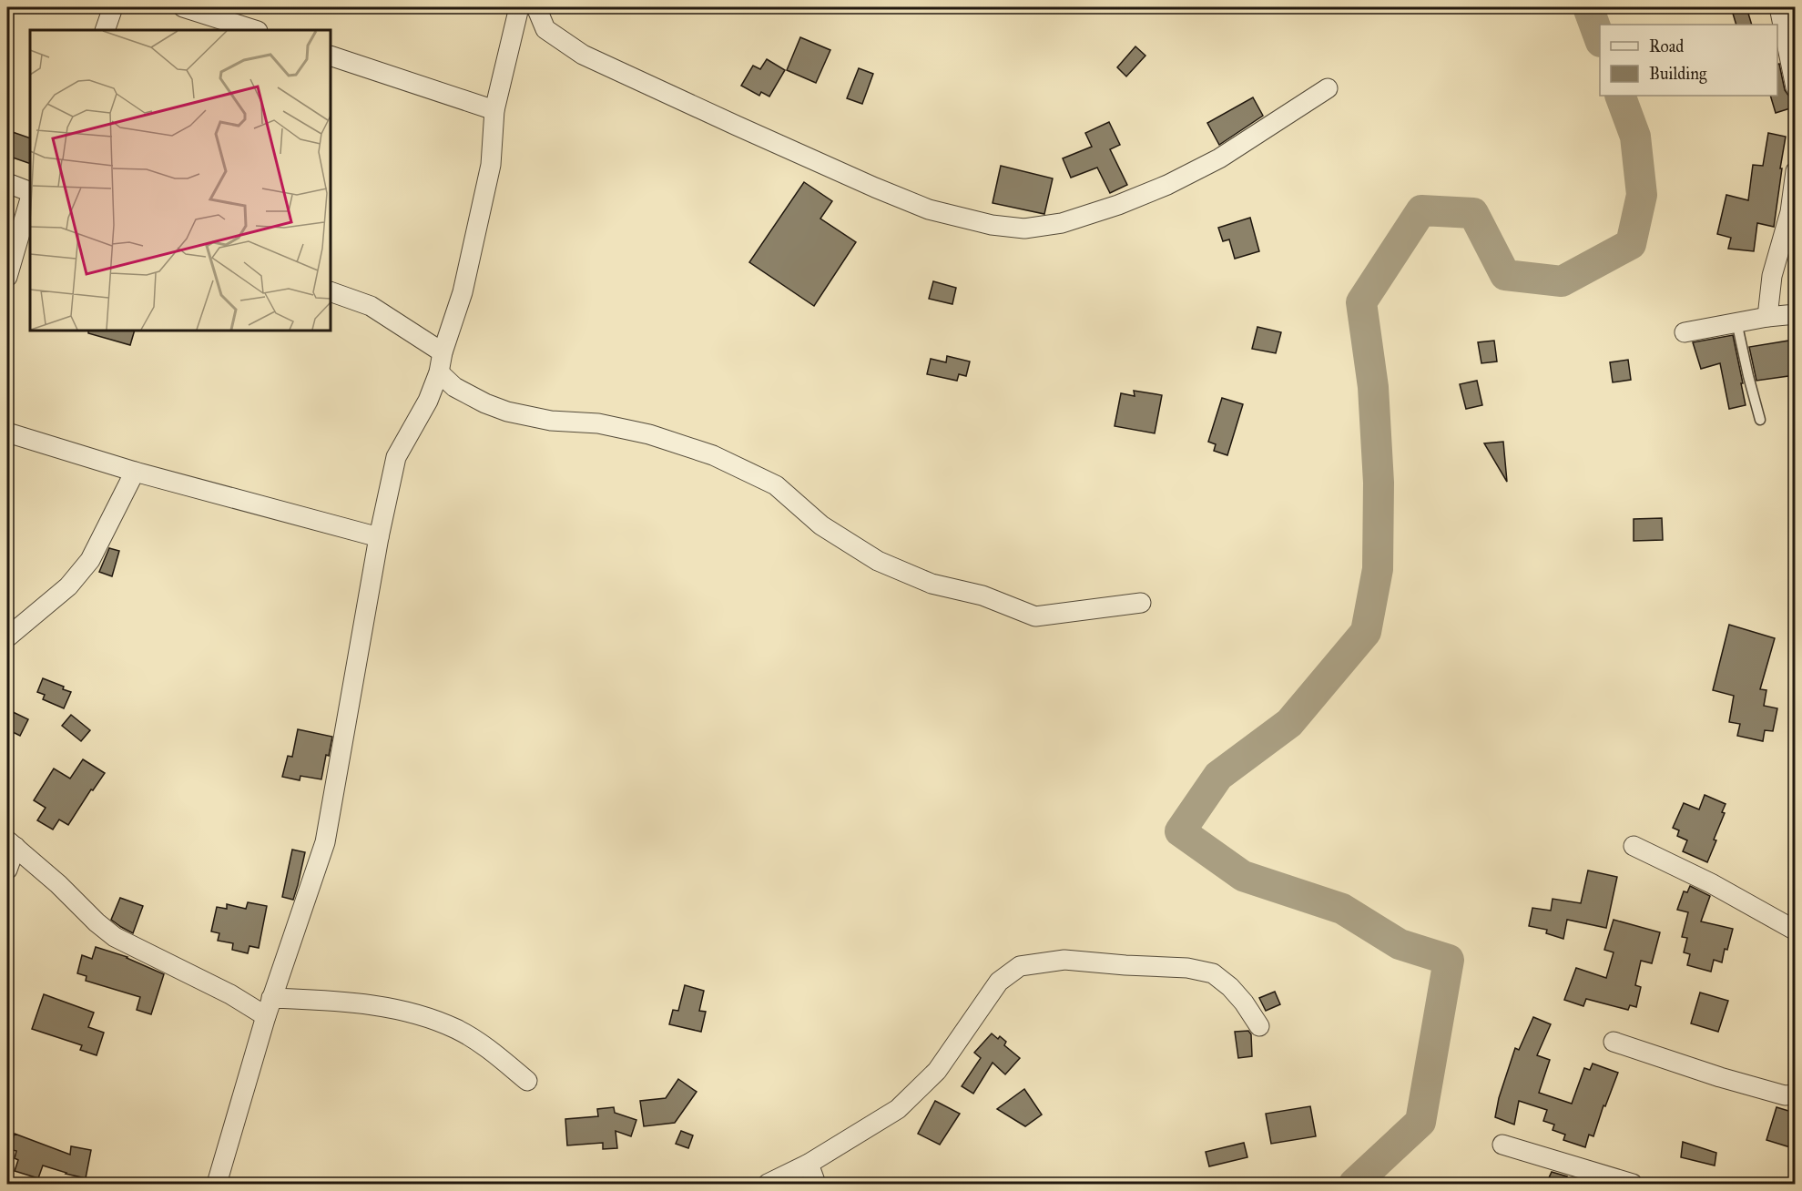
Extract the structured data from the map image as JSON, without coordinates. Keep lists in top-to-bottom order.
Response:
{
  "legend": ["Road", "Building"]
}
